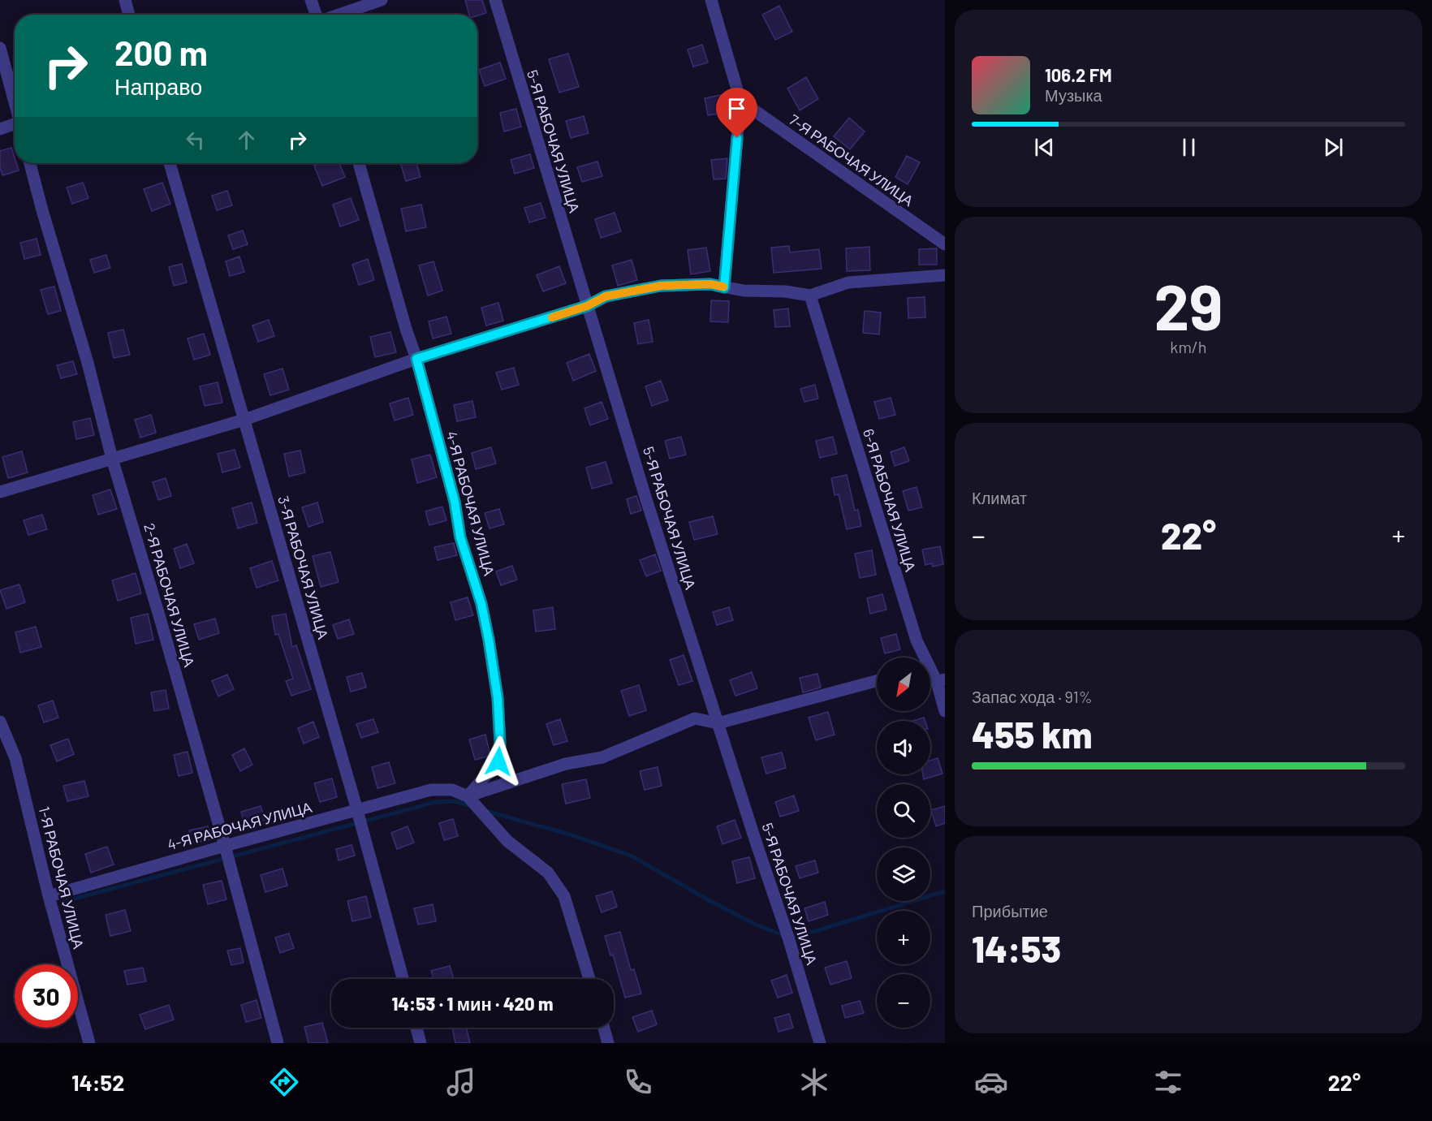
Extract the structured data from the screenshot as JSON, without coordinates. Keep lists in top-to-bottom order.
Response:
{
  "streets": {
    "street": [
      "5-Я РАБОЧАЯ УЛИЦА",
      "7-Я РАБОЧАЯ УЛИЦА",
      "6-Я РАБОЧАЯ УЛИЦА",
      "4-Я РАБОЧАЯ УЛИЦА",
      "3-Я РАБОЧАЯ УЛИЦА",
      "2-Я РАБОЧАЯ УЛИЦА",
      "1-Я РАБОЧАЯ УЛИЦА"
    ]
  },
  "crossings": [
    ["4-Я РАБОЧАЯ УЛИЦА", "3-Я РАБОЧАЯ УЛИЦА"],
    ["4-Я РАБОЧАЯ УЛИЦА", "2-Я РАБОЧАЯ УЛИЦА"],
    ["4-Я РАБОЧАЯ УЛИЦА", "1-Я РАБОЧАЯ УЛИЦА"]
  ],
  "north": "bottom left",
  "page": {
    "turn": ["200 m", "Направо"],
    "song": ["106.2 FM", "Музыка"],
    "tile": [
      ["29", "km/h"],
      "Климат",
      ["Запас хода · 91%", "455 km"],
      ["Прибытие", "14:53"]
    ],
    "heat": ["−", "22°", "+"],
    "map_buttons": ["+", "−"],
    "limit": "30",
    "trip": "14:53 · 1 мин · 420 m",
    "tabs": ["14:52", "22°"]
  }
}
